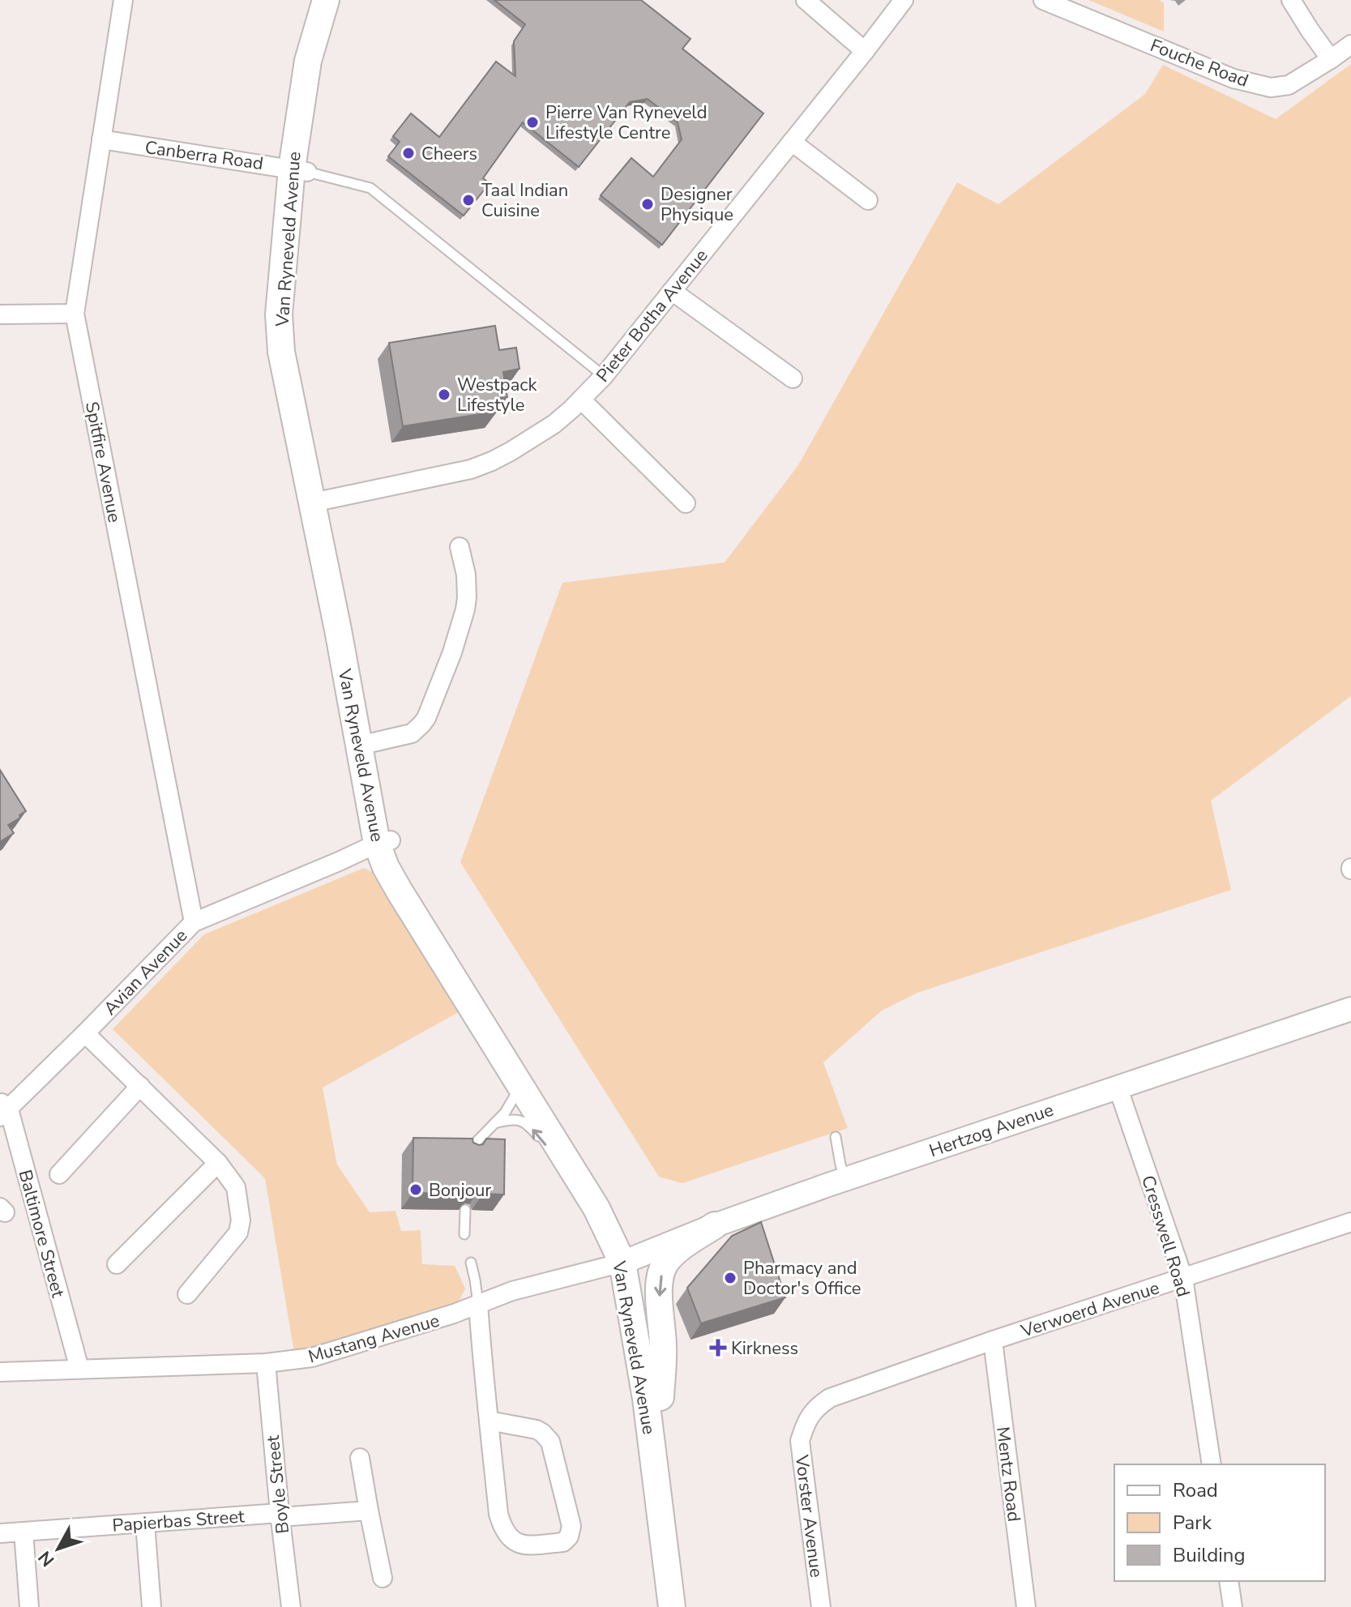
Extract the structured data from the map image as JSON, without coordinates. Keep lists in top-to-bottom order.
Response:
{
  "streets": {
    "main road": ["Van Ryneveld Avenue"],
    "street": [
      "Fouche Road",
      "Canberra Road",
      "Pieter Botha Avenue",
      "Spitfire Avenue",
      "Avian Avenue",
      "Hertzog Avenue",
      "Baltimore Street",
      "Cresswell Road",
      "Verwoerd Avenue",
      "Mustang Avenue",
      "Mentz Road",
      "Boyle Street",
      "Vorster Avenue",
      "Papierbas Street"
    ]
  },
  "crossings": [
    ["Canberra Road", "Van Ryneveld Avenue"],
    ["Canberra Road", "Spitfire Avenue"],
    ["Van Ryneveld Avenue", "Pieter Botha Avenue"],
    ["Van Ryneveld Avenue", "Avian Avenue"],
    ["Van Ryneveld Avenue", "Hertzog Avenue"],
    ["Van Ryneveld Avenue", "Mustang Avenue"],
    ["Spitfire Avenue", "Avian Avenue"],
    ["Avian Avenue", "Baltimore Street"],
    ["Hertzog Avenue", "Cresswell Road"],
    ["Hertzog Avenue", "Mustang Avenue"],
    ["Baltimore Street", "Mustang Avenue"],
    ["Cresswell Road", "Verwoerd Avenue"],
    ["Verwoerd Avenue", "Mentz Road"],
    ["Verwoerd Avenue", "Vorster Avenue"],
    ["Mustang Avenue", "Boyle Street"],
    ["Boyle Street", "Papierbas Street"]
  ],
  "places": {
    "other": [
      "Pierre Van Ryneveld Lifestyle Centre",
      "Cheers",
      "Taal Indian Cuisine",
      "Designer Physique",
      "Westpack Lifestyle",
      "Bonjour",
      "Pharmacy and Doctor's Office"
    ],
    "health": ["Kirkness"]
  },
  "legend": ["Road", "Park", "Building"],
  "north": "bottom left"
}
